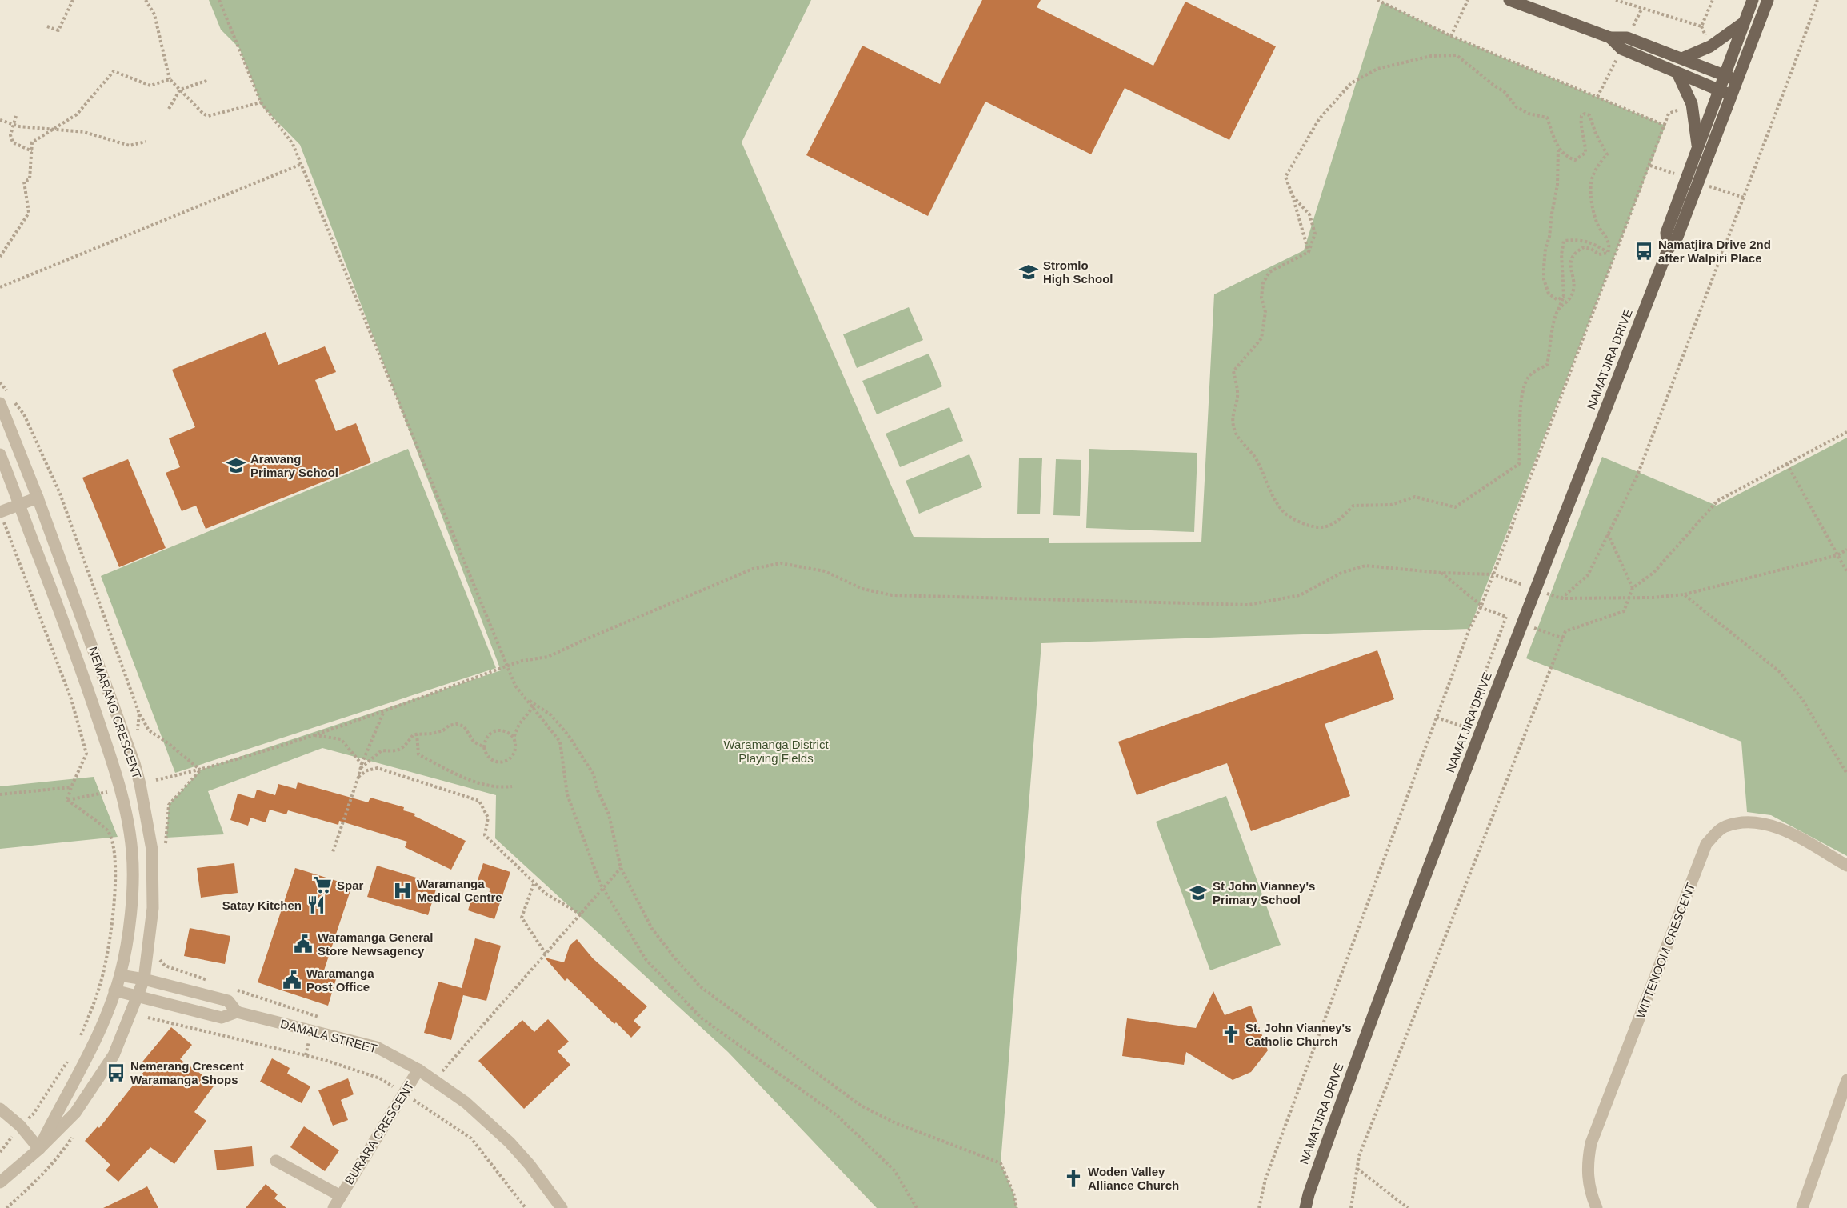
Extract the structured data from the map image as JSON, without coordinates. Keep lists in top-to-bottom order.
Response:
{
  "streets": {
    "main road": ["NAMATJIRA DRIVE"],
    "street": [
      "NEMARANG CRESCENT",
      "WITTENOOM CRESCENT",
      "DAMALA STREET",
      "BURARA CRESCENT"
    ]
  },
  "crossings": [
    ["NEMARANG CRESCENT", "DAMALA STREET"],
    ["DAMALA STREET", "BURARA CRESCENT"]
  ],
  "parks": ["Waramanga District Playing Fields"],
  "places": {
    "bus stop": ["Namatjira Drive 2nd after Walpiri Place", "Nemerang Crescent Waramanga Shops"],
    "school or university": ["Stromlo High School", "Arawang Primary School", "St John Vianney's Primary School"],
    "supermarket": ["Spar"],
    "hospital": ["Waramanga Medical Centre"],
    "restaurant": ["Satay Kitchen"],
    "public building": ["Waramanga General Store Newsagency", "Waramanga Post Office"],
    "church": ["St. John Vianney's Catholic Church", "Woden Valley Alliance Church"]
  }
}
